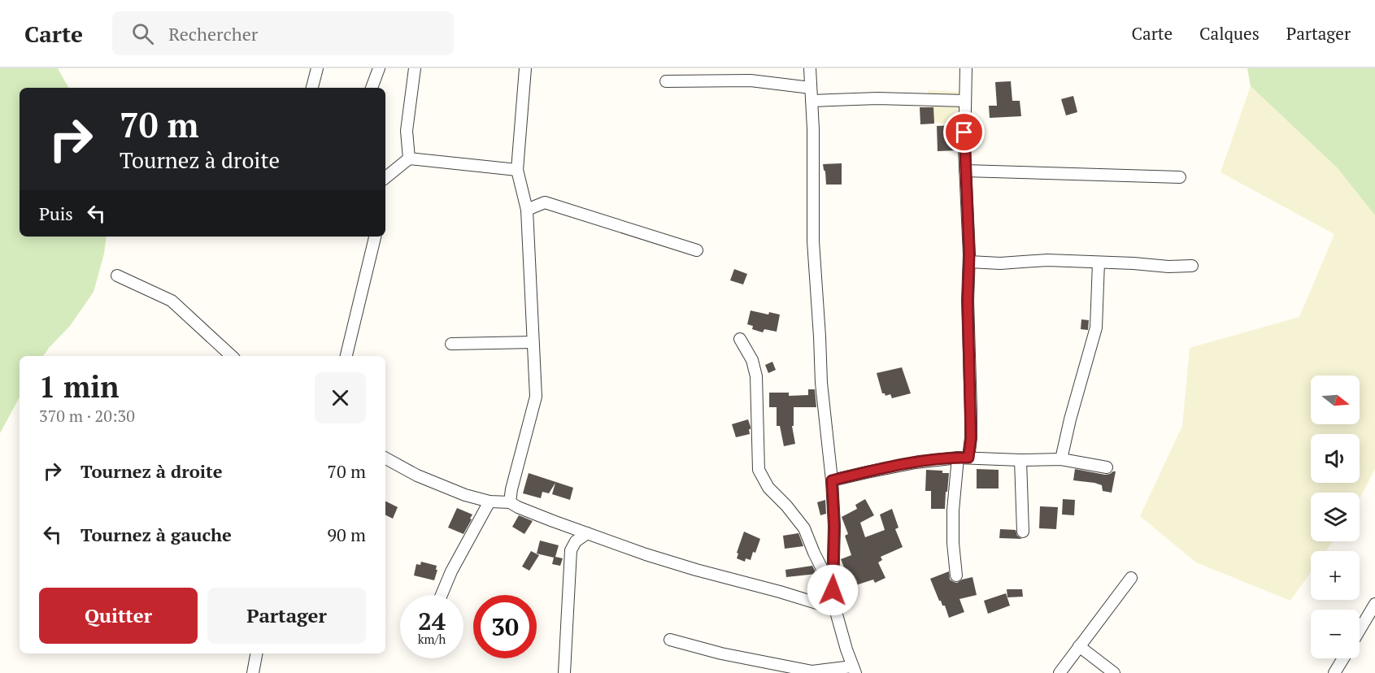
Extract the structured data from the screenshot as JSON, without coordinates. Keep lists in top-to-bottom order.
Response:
{
  "north": "right",
  "page": {
    "header": "Carte",
    "search": "Rechercher",
    "nav": ["Carte", "Calques", "Partager"],
    "turn": ["70 m", "Tournez à droite"],
    "then": "Puis",
    "heading": ["1 min", "370 m · 20:30"],
    "map_buttons": ["+", "−"],
    "list": [
      {
        "name": "Tournez à droite",
        "value": "70 m"
      },
      {
        "name": "Tournez à gauche",
        "value": "90 m"
      }
    ],
    "buttons": ["Quitter", "Partager"],
    "speed": "24 km/h",
    "limit": "30"
  }
}
